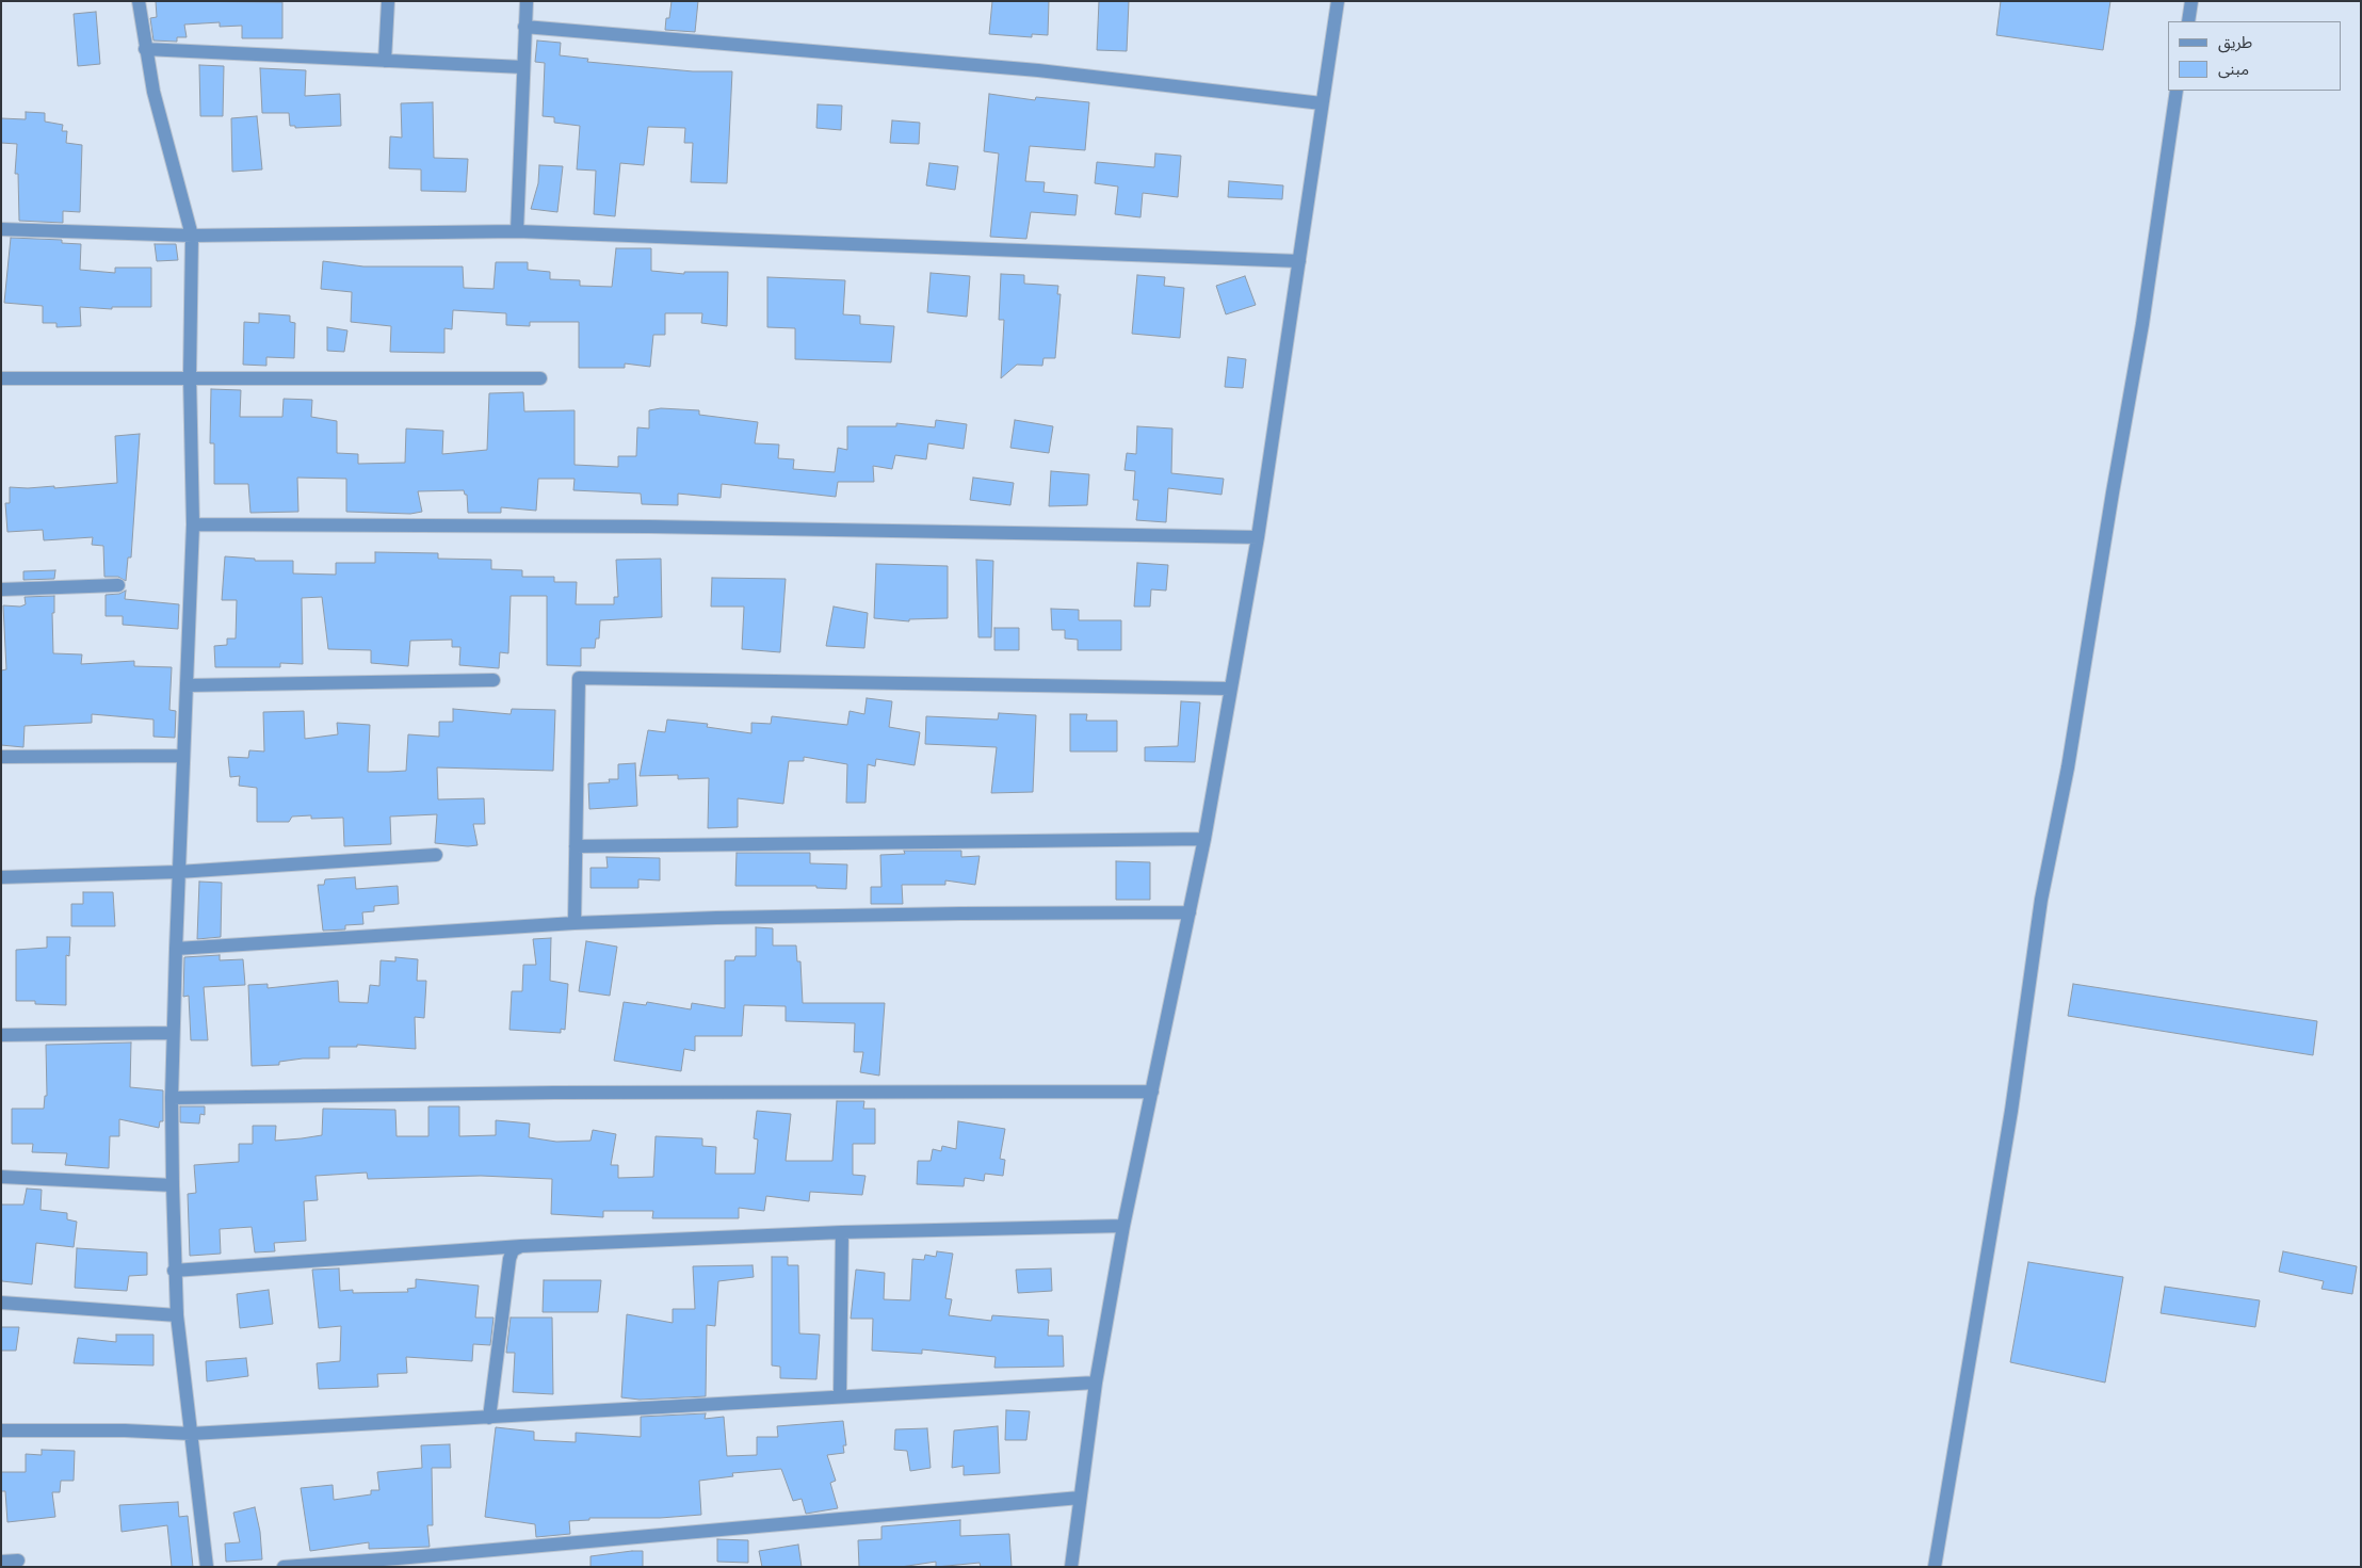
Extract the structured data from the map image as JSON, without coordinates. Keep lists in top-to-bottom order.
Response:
{
  "legend": ["طريق", "مبنى"]
}
